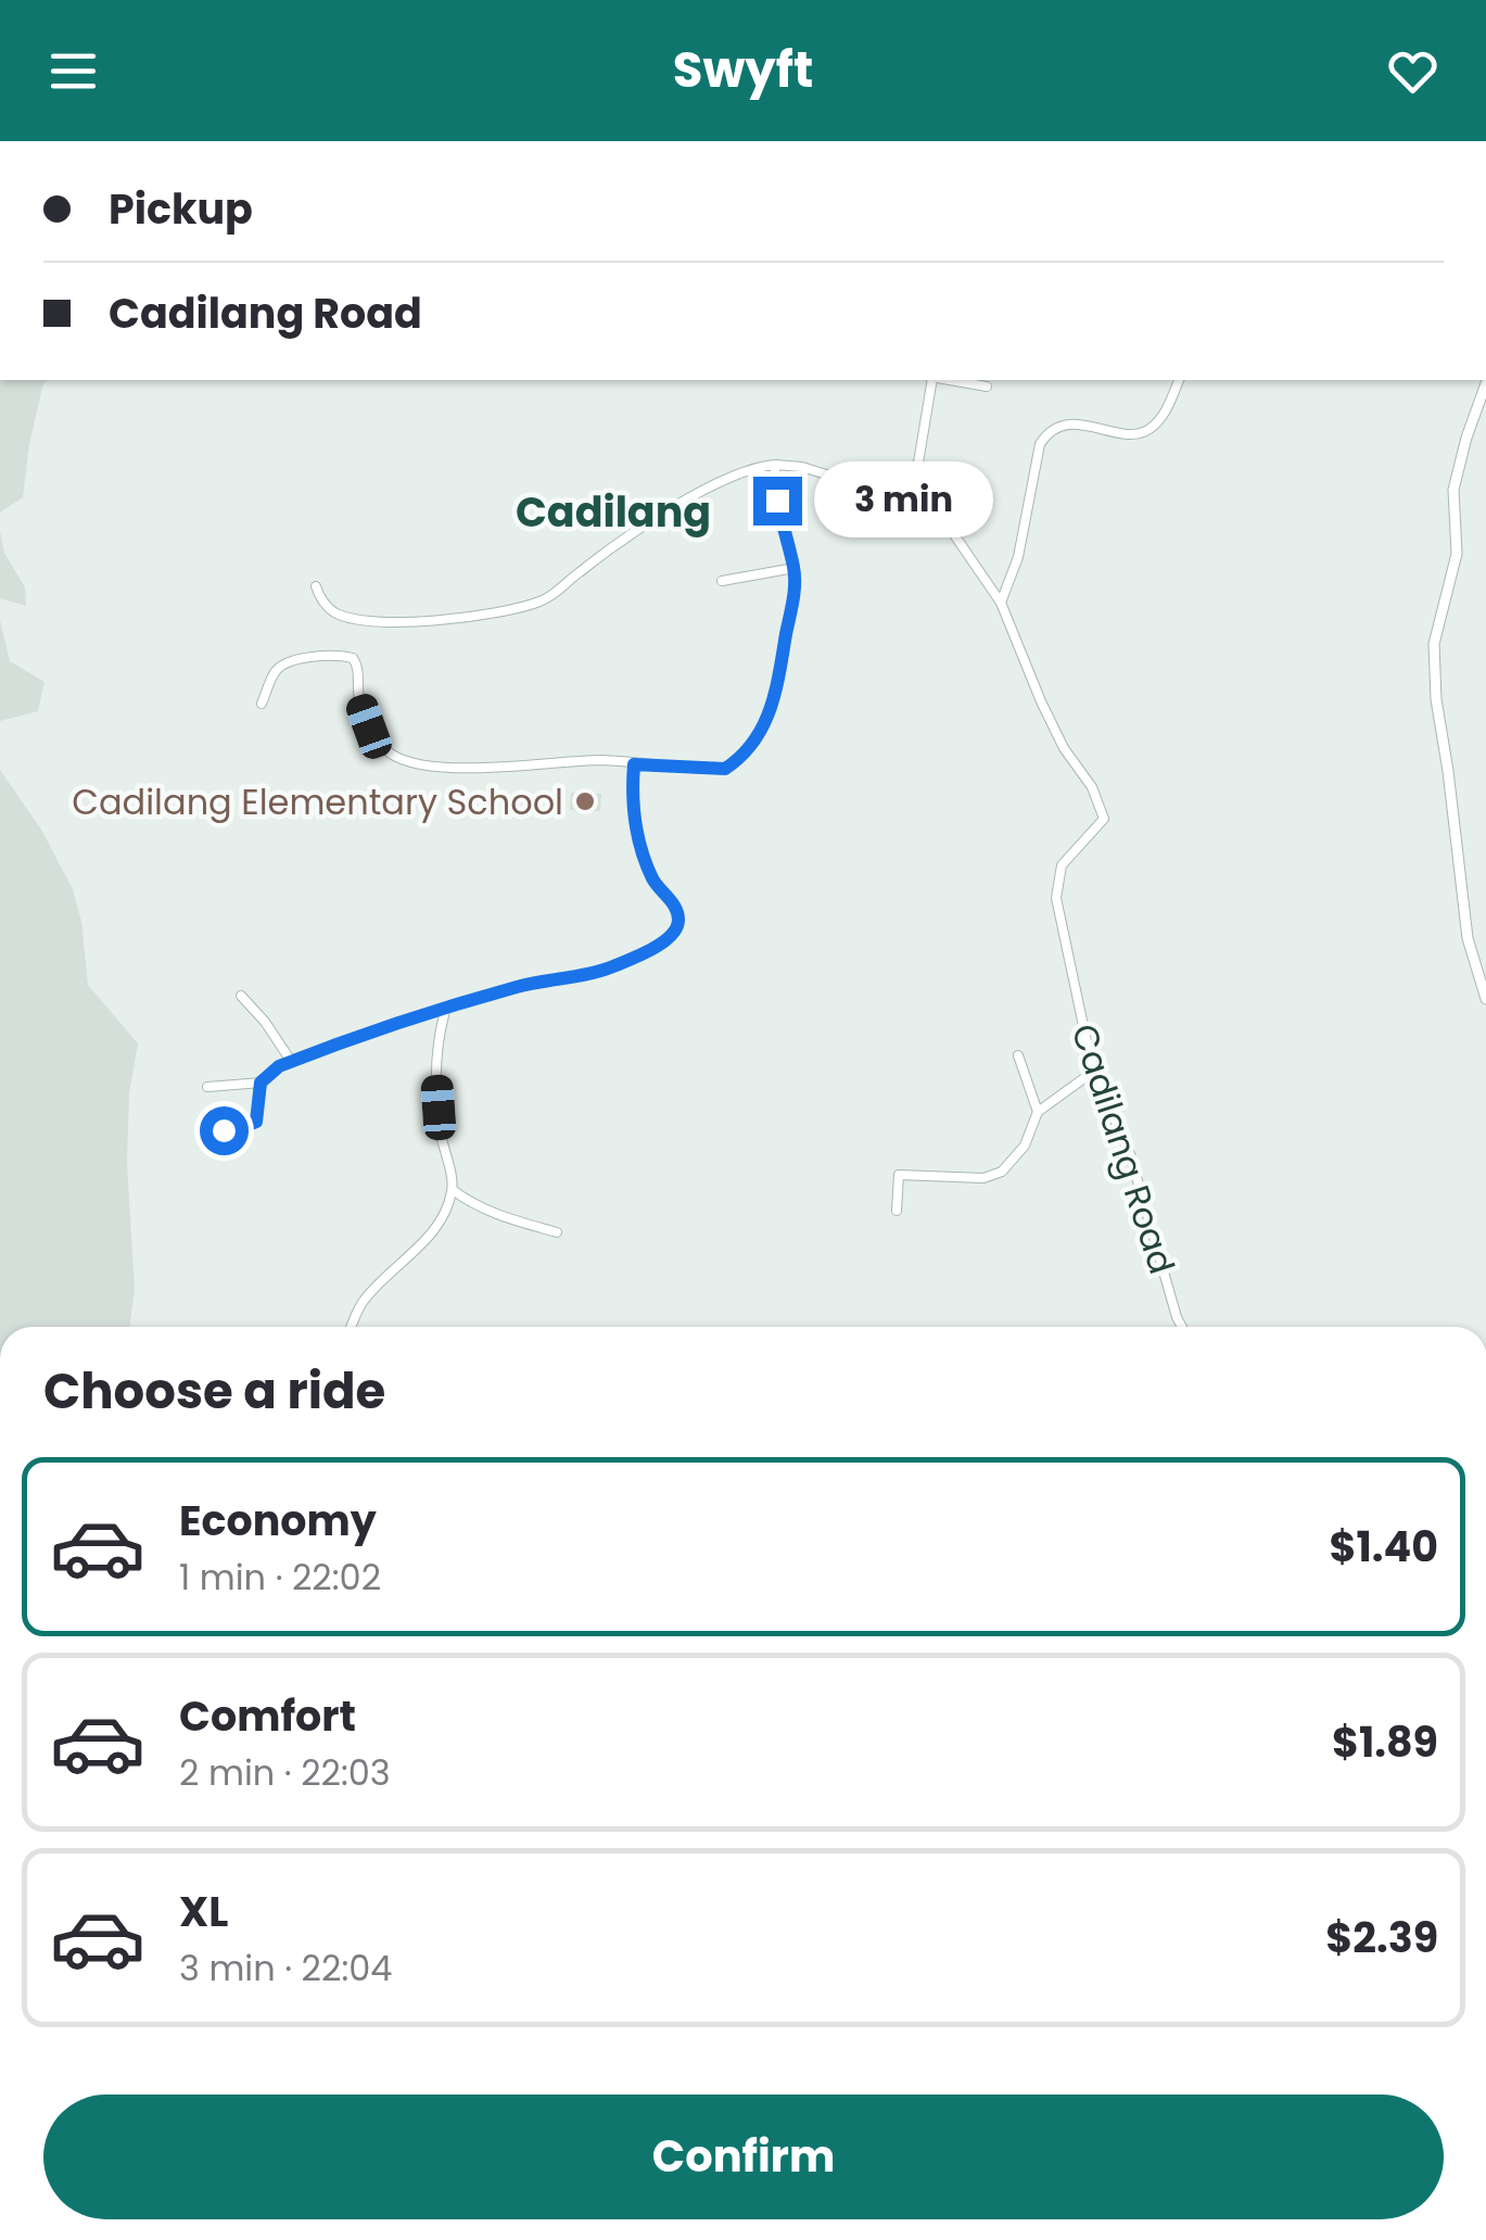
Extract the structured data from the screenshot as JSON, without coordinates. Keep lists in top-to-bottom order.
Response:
{
  "streets": {
    "street": ["Cadilang Road"]
  },
  "districts": ["Cadilang"],
  "places": ["Cadilang Elementary School"],
  "page": {
    "header": "Swyft",
    "banner": ["Pickup", "Cadilang Road"],
    "bubble": "3 min",
    "heading": "Choose a ride",
    "list": [
      {
        "name": "Economy",
        "note": "1 min · 22:02",
        "value": "$1.40"
      },
      {
        "name": "Comfort",
        "note": "2 min · 22:03",
        "value": "$1.89"
      },
      {
        "name": "XL",
        "note": "3 min · 22:04",
        "value": "$2.39"
      }
    ],
    "buttons": "Confirm"
  }
}
